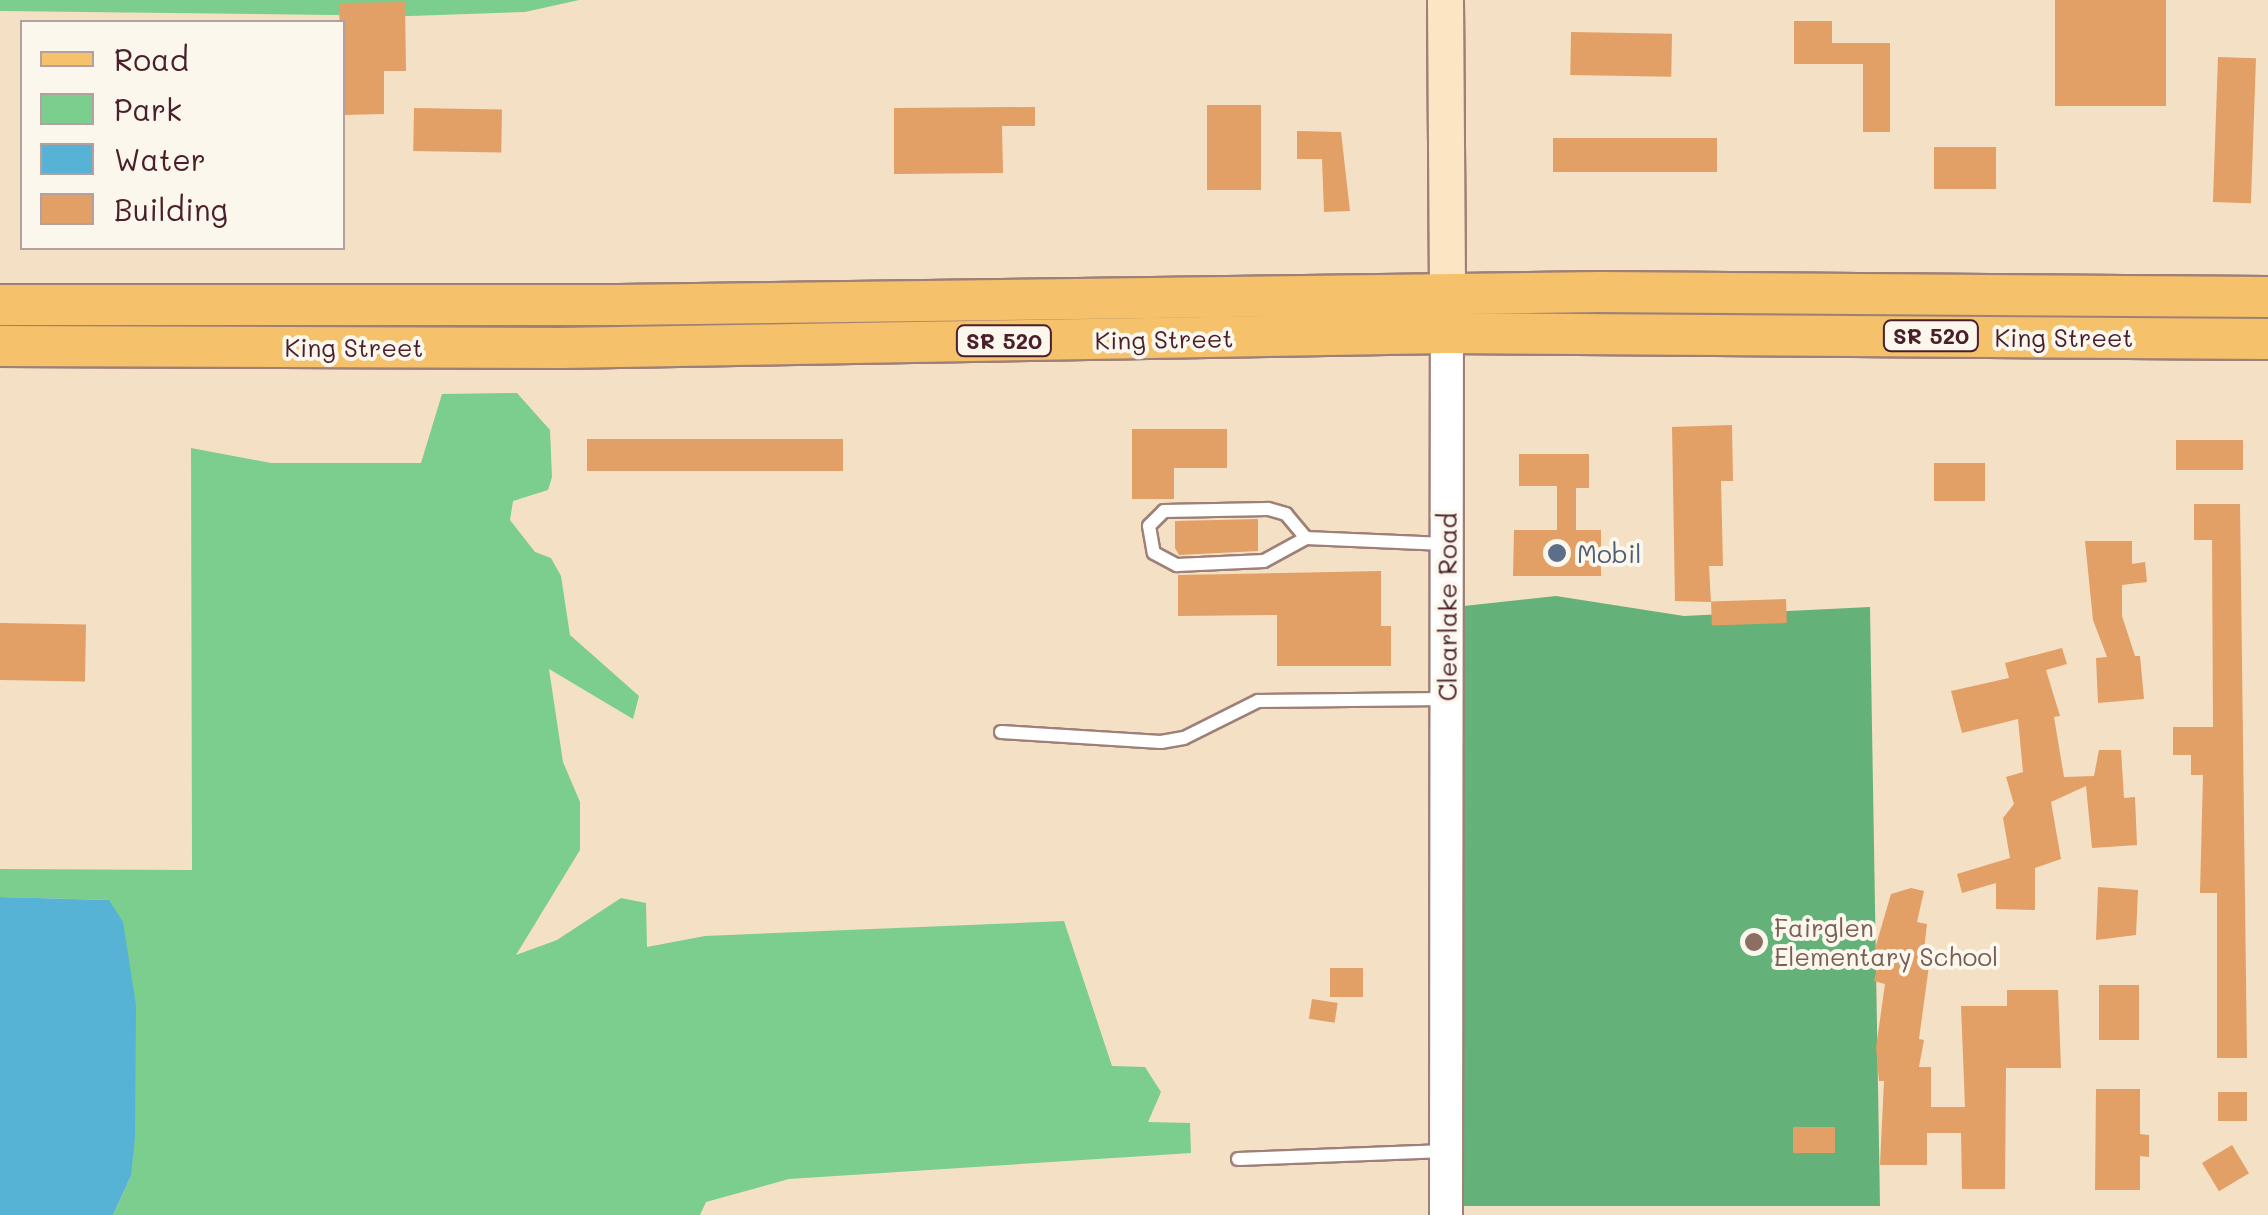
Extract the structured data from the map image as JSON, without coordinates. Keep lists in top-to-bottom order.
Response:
{
  "streets": {
    "main road": ["SR 520", "King Street", "Clearlake Road"]
  },
  "crossings": [
    ["King Street", "Clearlake Road"]
  ],
  "places": ["Mobil", "Fairglen Elementary School"],
  "legend": [
    "Road",
    "Park",
    "Water",
    "Building"
  ]
}
